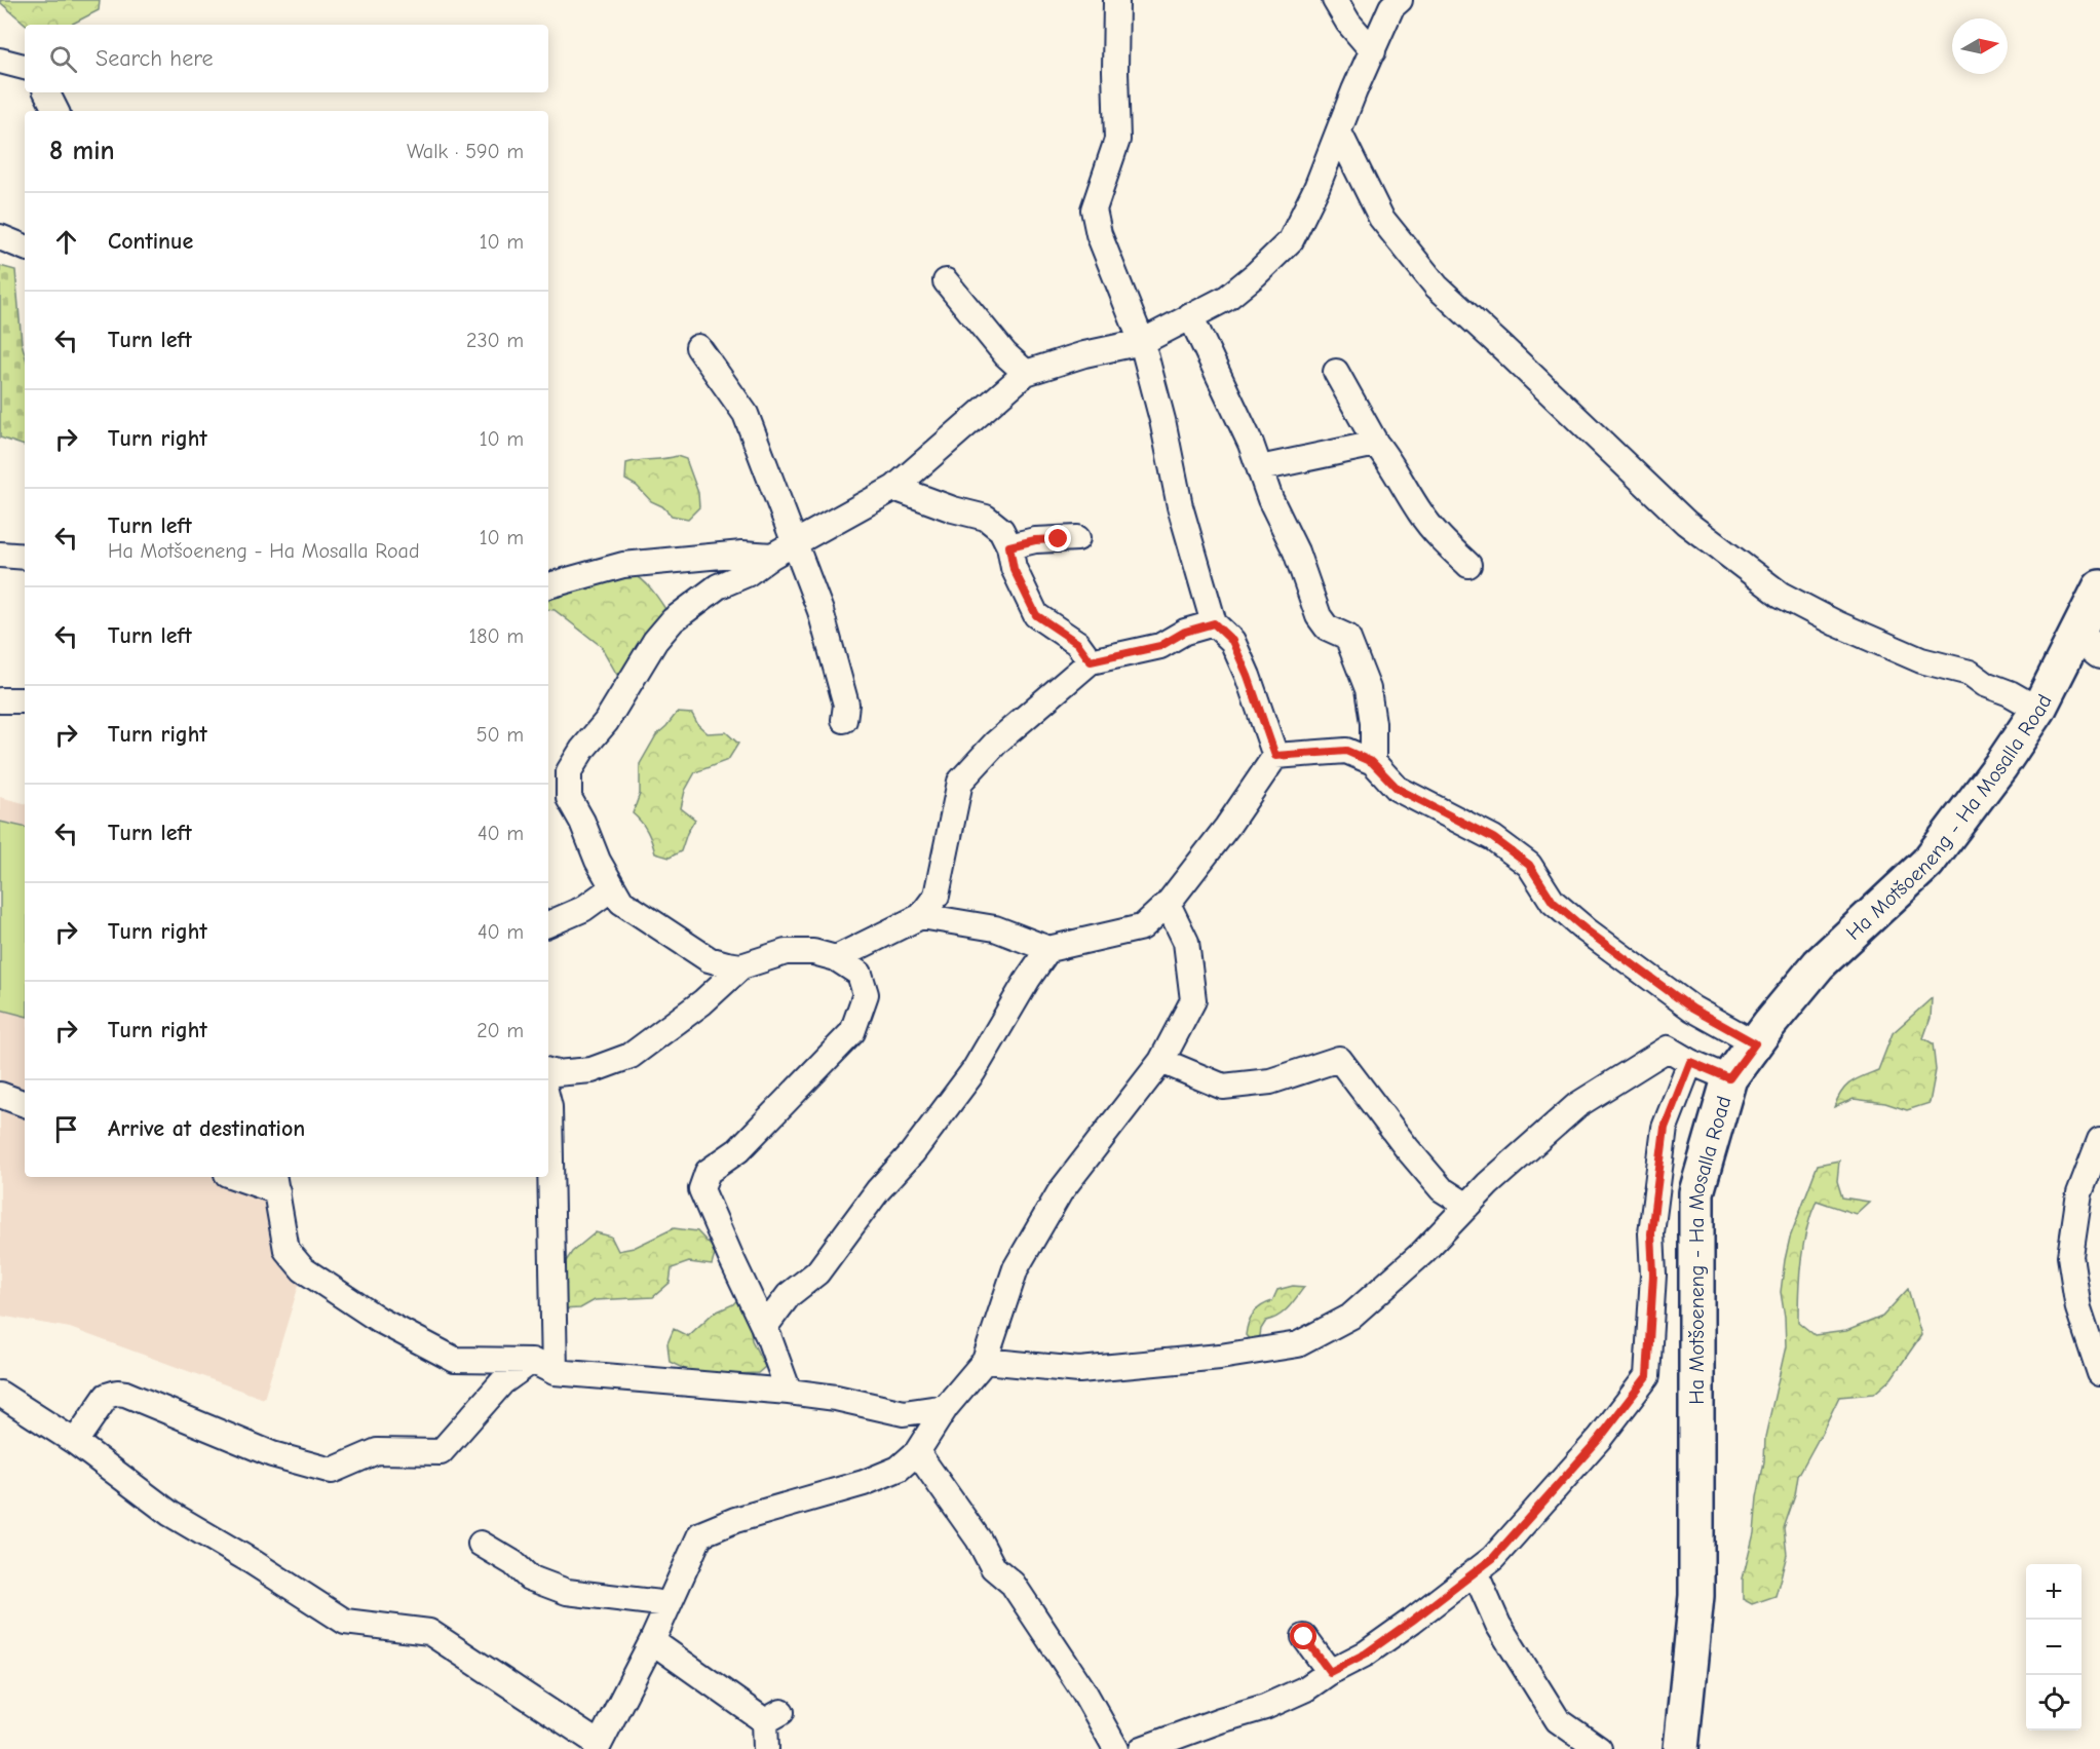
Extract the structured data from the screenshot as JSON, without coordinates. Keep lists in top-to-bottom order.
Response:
{
  "streets": {
    "main road": ["Ha Motšoeneng - Ha Mosalla Road"]
  },
  "north": "right",
  "page": {
    "search": "Search here",
    "heading": ["8 min", "Walk · 590 m"],
    "list": [
      ["Continue", "10 m"],
      ["Turn left", "230 m"],
      ["Turn right", "10 m"],
      ["Turn left", "Ha Motšoeneng - Ha Mosalla Road", "10 m"],
      ["Turn left", "180 m"],
      ["Turn right", "50 m"],
      ["Turn left", "40 m"],
      ["Turn right", "40 m"],
      ["Turn right", "20 m"],
      "Arrive at destination"
    ],
    "map_buttons": ["+", "−"]
  }
}
